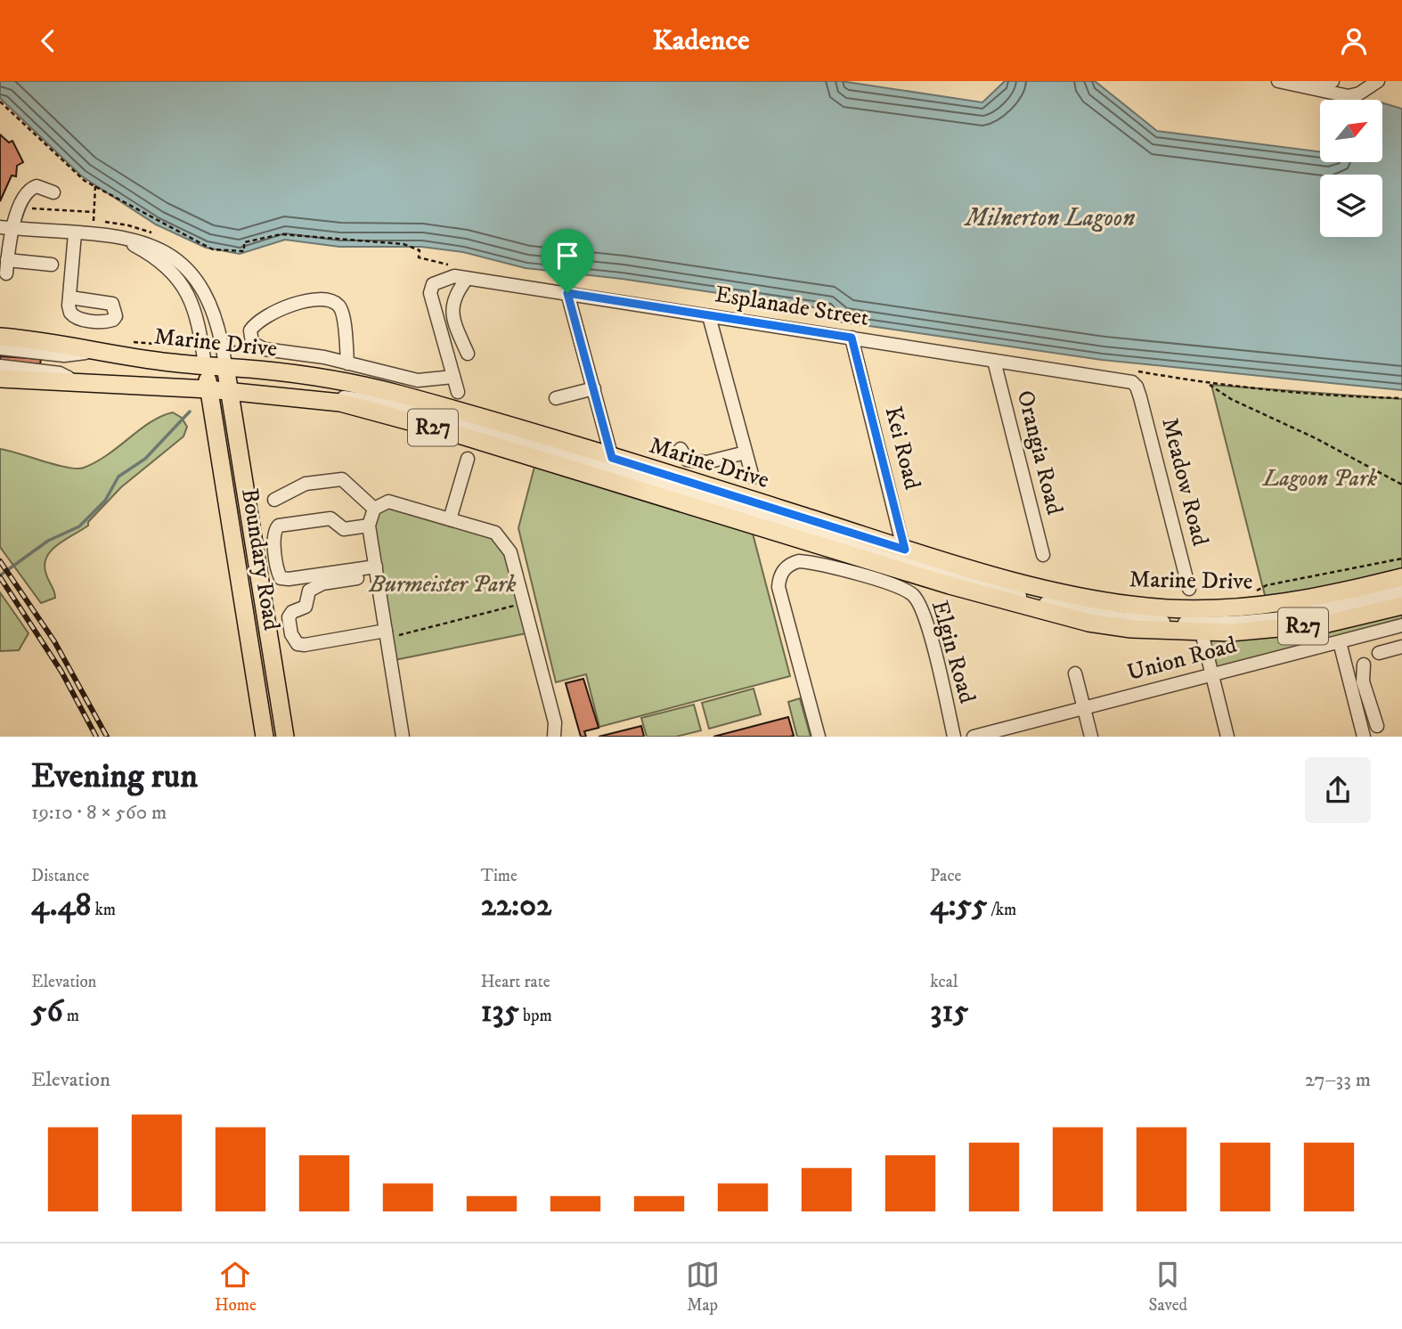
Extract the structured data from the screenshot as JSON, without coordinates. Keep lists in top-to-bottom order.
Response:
{
  "streets": {
    "main road": ["Marine Drive", "R27", "Boundary Road"],
    "street": [
      "Esplanade Street",
      "Kei Road",
      "Orangia Road",
      "Meadow Road",
      "Elgin Road",
      "Union Road"
    ]
  },
  "crossings": [
    ["Esplanade Street", "Kei Road"],
    ["Esplanade Street", "Orangia Road"],
    ["Esplanade Street", "Meadow Road"],
    ["Marine Drive", "Kei Road"],
    ["Marine Drive", "Boundary Road"]
  ],
  "water": ["Milnerton Lagoon"],
  "parks": ["Lagoon Park", "Burmeister Park"],
  "north": "top right",
  "page": {
    "header": "Kadence",
    "heading": ["Evening run", "19:10 · 8 × 560 m"],
    "stats": [
      ["Distance", "4.48 km"],
      ["Time", "22:02"],
      ["Pace", "4:55 /km"],
      ["Elevation", "56 m"],
      ["Heart rate", "135 bpm"],
      ["kcal", "315"]
    ],
    "chart": ["Elevation", "27–33 m"],
    "tabs": ["Home", "Map", "Saved"]
  }
}
